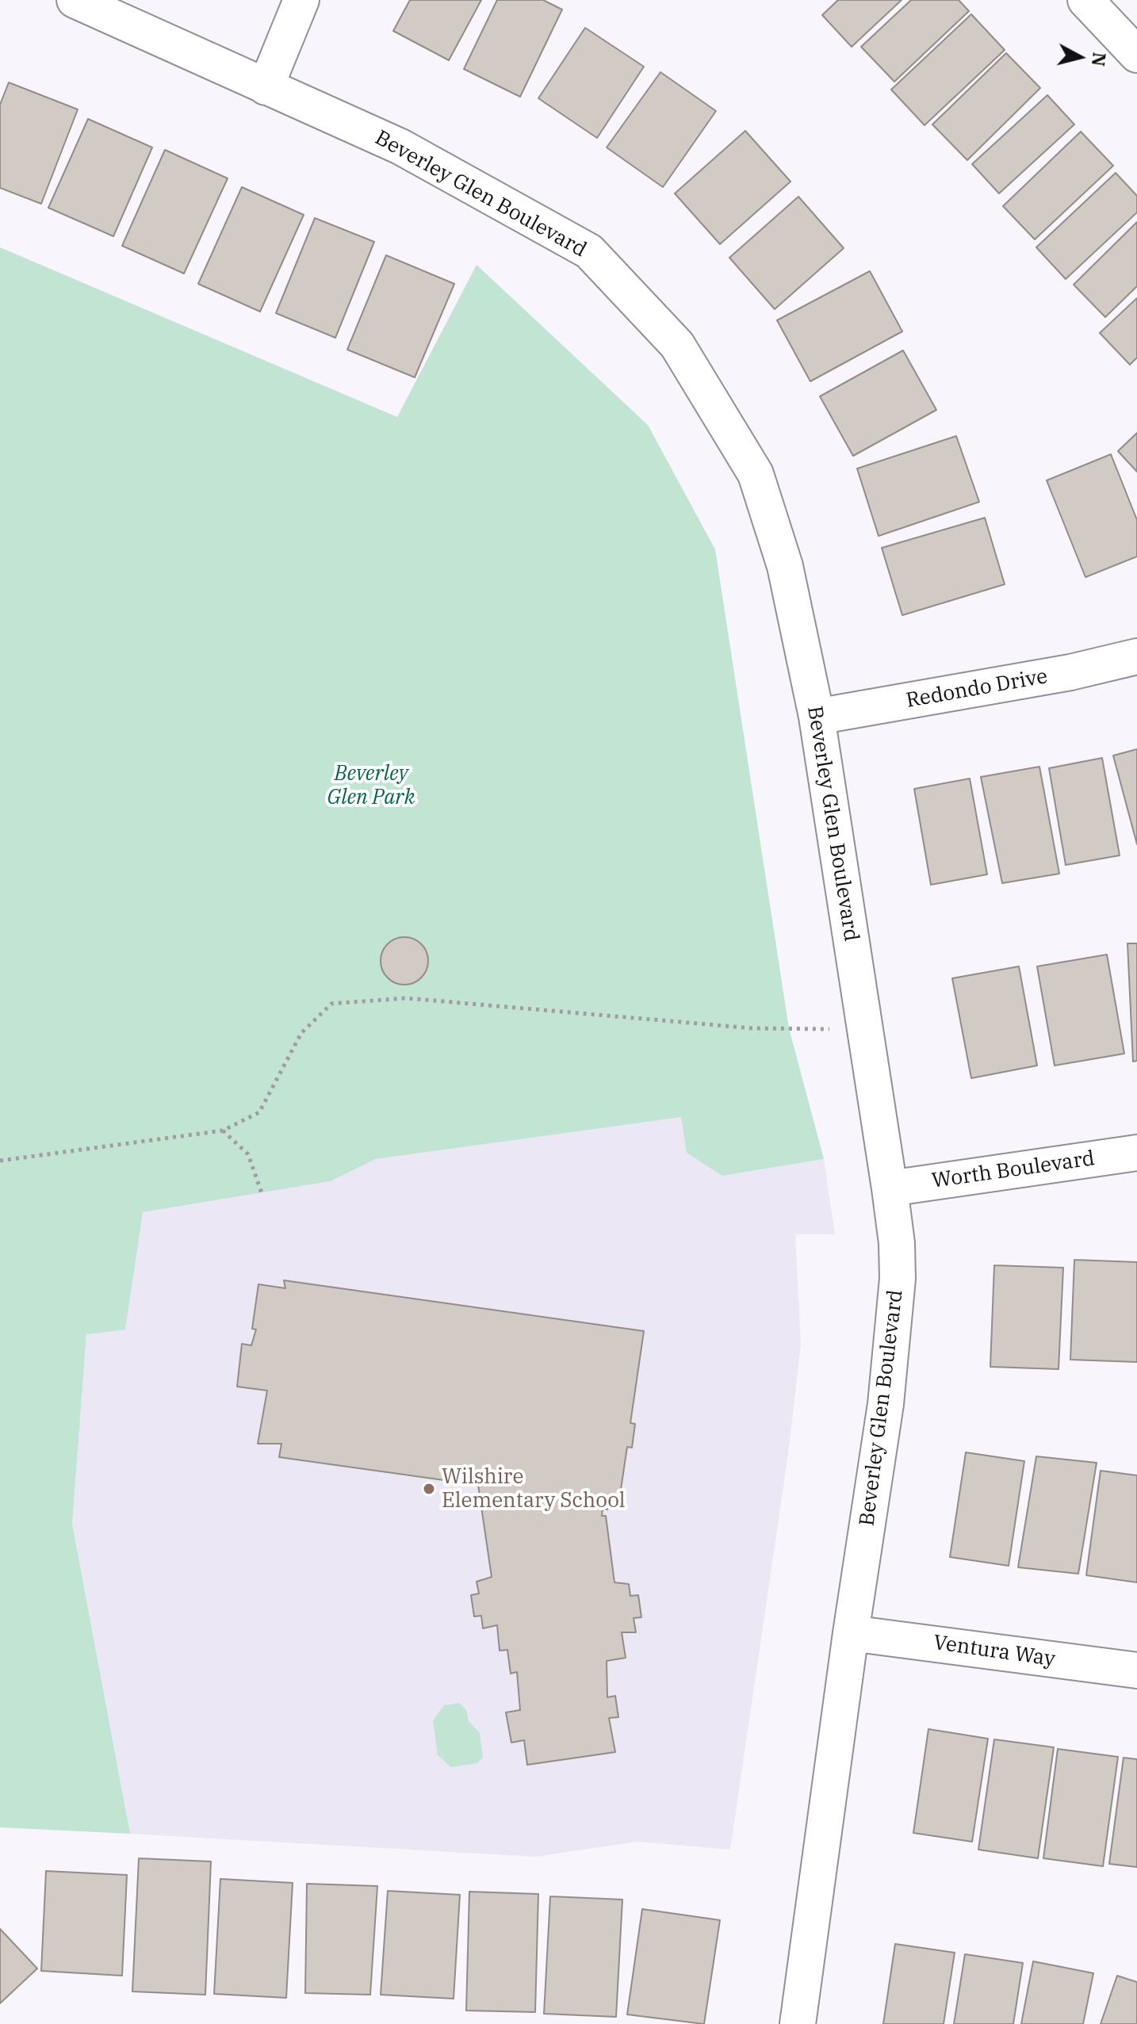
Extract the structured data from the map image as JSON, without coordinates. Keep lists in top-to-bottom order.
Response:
{
  "streets": {
    "street": [
      "Beverley Glen Boulevard",
      "Redondo Drive",
      "Worth Boulevard",
      "Ventura Way"
    ]
  },
  "crossings": [
    ["Beverley Glen Boulevard", "Redondo Drive"],
    ["Beverley Glen Boulevard", "Worth Boulevard"],
    ["Beverley Glen Boulevard", "Ventura Way"]
  ],
  "parks": ["Beverley Glen Park"],
  "places": ["Wilshire Elementary School"],
  "north": "right"
}
